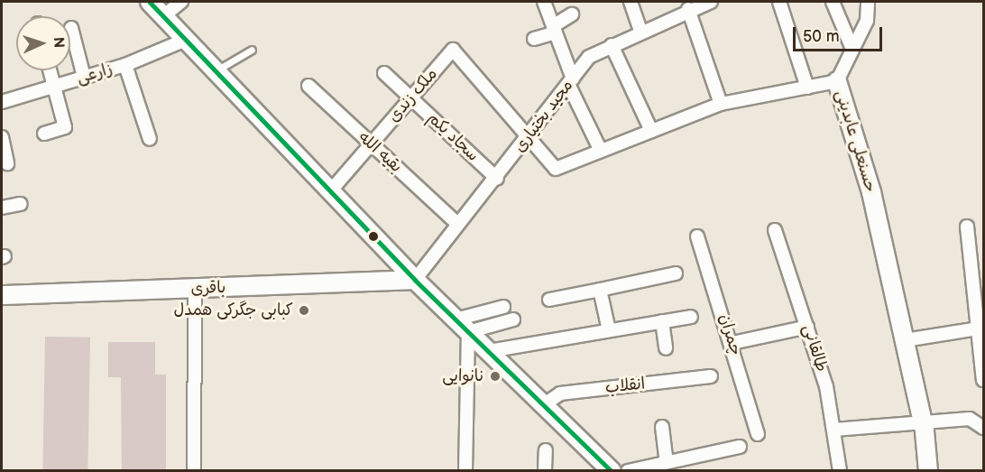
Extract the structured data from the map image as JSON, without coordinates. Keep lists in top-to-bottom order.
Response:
{
  "streets": {
    "street": [
      "زارعی",
      "ملک زندی",
      "مجید بختیاری",
      "سجاد یکم",
      "حسنعلی عابدینی",
      "بقیه الله",
      "باقری",
      "چمران",
      "طالقانی",
      "انقلاب"
    ]
  },
  "crossings": [
    ["ملک زندی", "مجید بختیاری"],
    ["ملک زندی", "سجاد یکم"],
    ["ملک زندی", "حسنعلی عابدینی"],
    ["ملک زندی", "بقیه الله"],
    ["مجید بختیاری", "سجاد یکم"],
    ["مجید بختیاری", "حسنعلی عابدینی"],
    ["مجید بختیاری", "باقری"]
  ],
  "places": ["کبابی جگرکی همدل", "نانوایی"],
  "scale_bar": "50 m",
  "north": "right"
}
